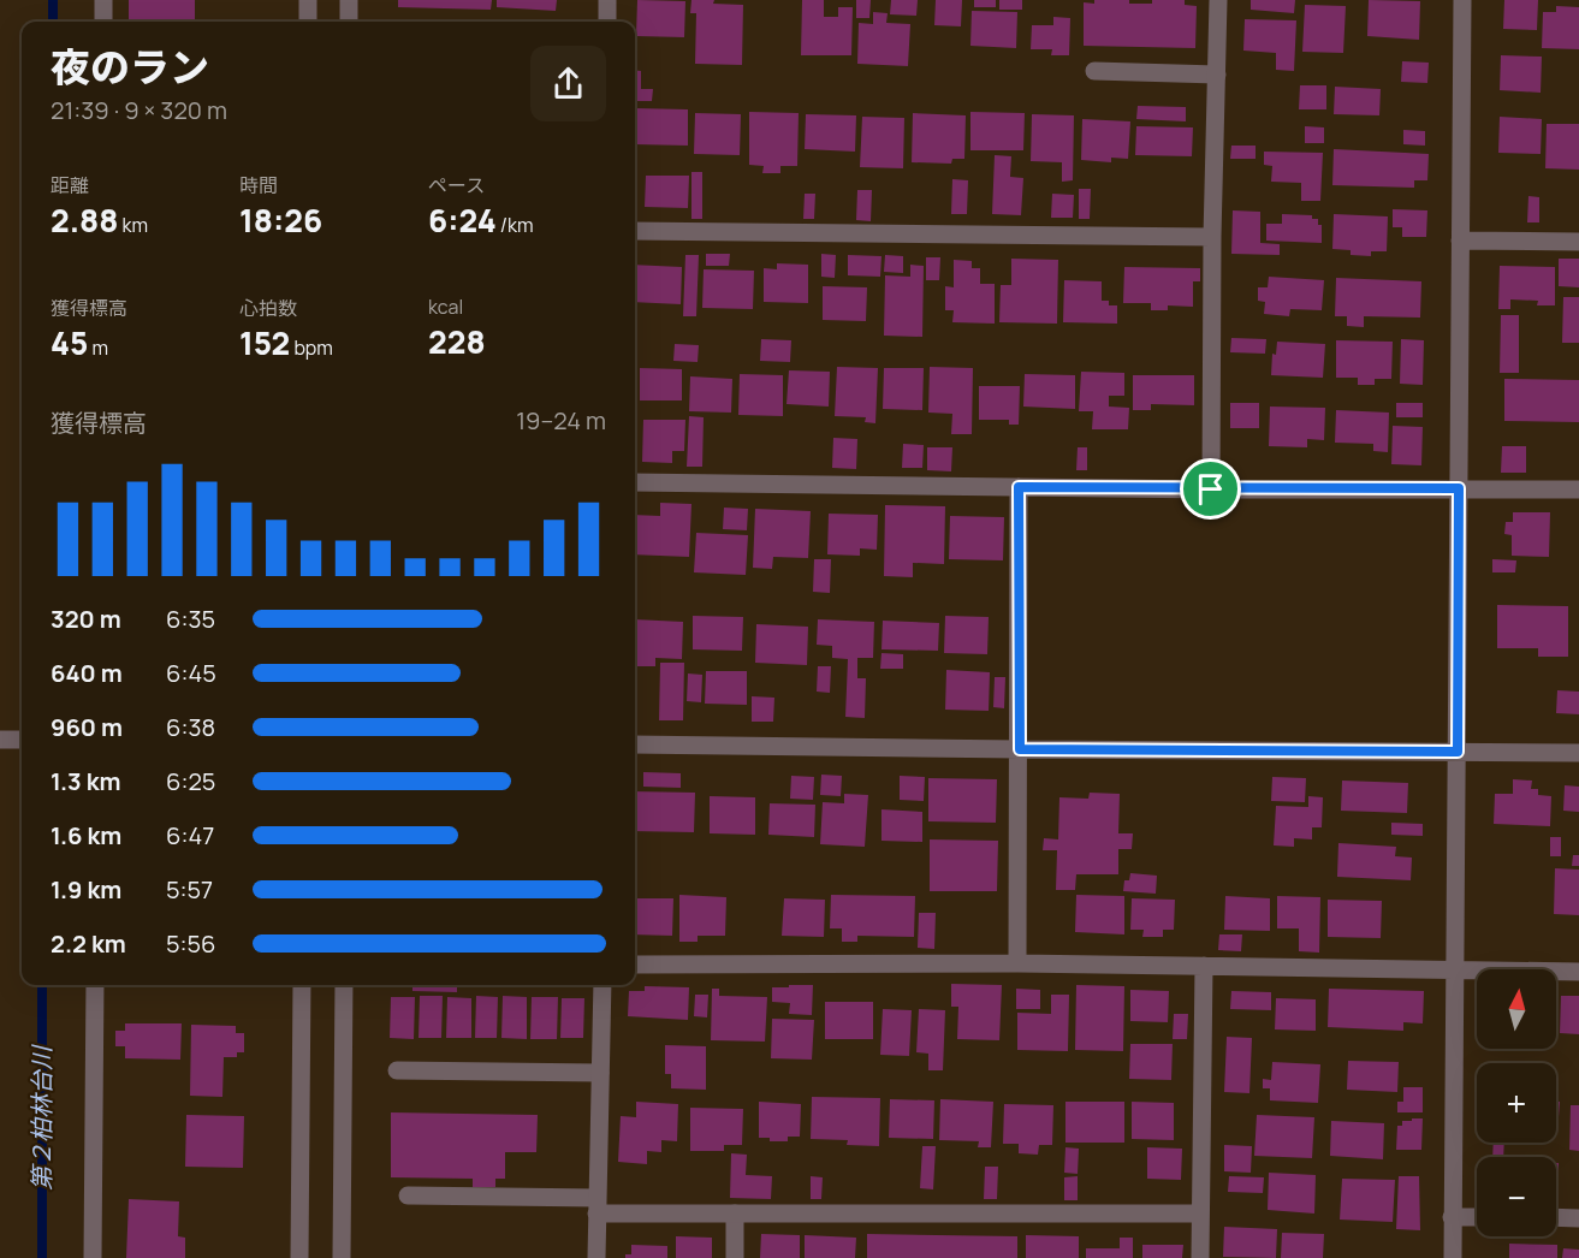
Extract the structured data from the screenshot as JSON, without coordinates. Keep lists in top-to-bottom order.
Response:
{
  "water": ["第２柏林台川"],
  "north": "top",
  "page": {
    "heading": ["夜のラン", "21:39 · 9 × 320 m"],
    "stats": [
      ["距離", "2.88 km"],
      ["時間", "18:26"],
      ["ペース", "6:24 /km"],
      ["獲得標高", "45 m"],
      ["心拍数", "152 bpm"],
      ["kcal", "228"]
    ],
    "chart": ["獲得標高", "19–24 m"],
    "list": [
      {
        "name": "320 m",
        "note": "6:35"
      },
      {
        "name": "640 m",
        "note": "6:45"
      },
      {
        "name": "960 m",
        "note": "6:38"
      },
      {
        "name": "1.3 km",
        "note": "6:25"
      },
      {
        "name": "1.6 km",
        "note": "6:47"
      },
      {
        "name": "1.9 km",
        "note": "5:57"
      },
      {
        "name": "2.2 km",
        "note": "5:56"
      }
    ],
    "map_buttons": ["+", "−"]
  }
}
